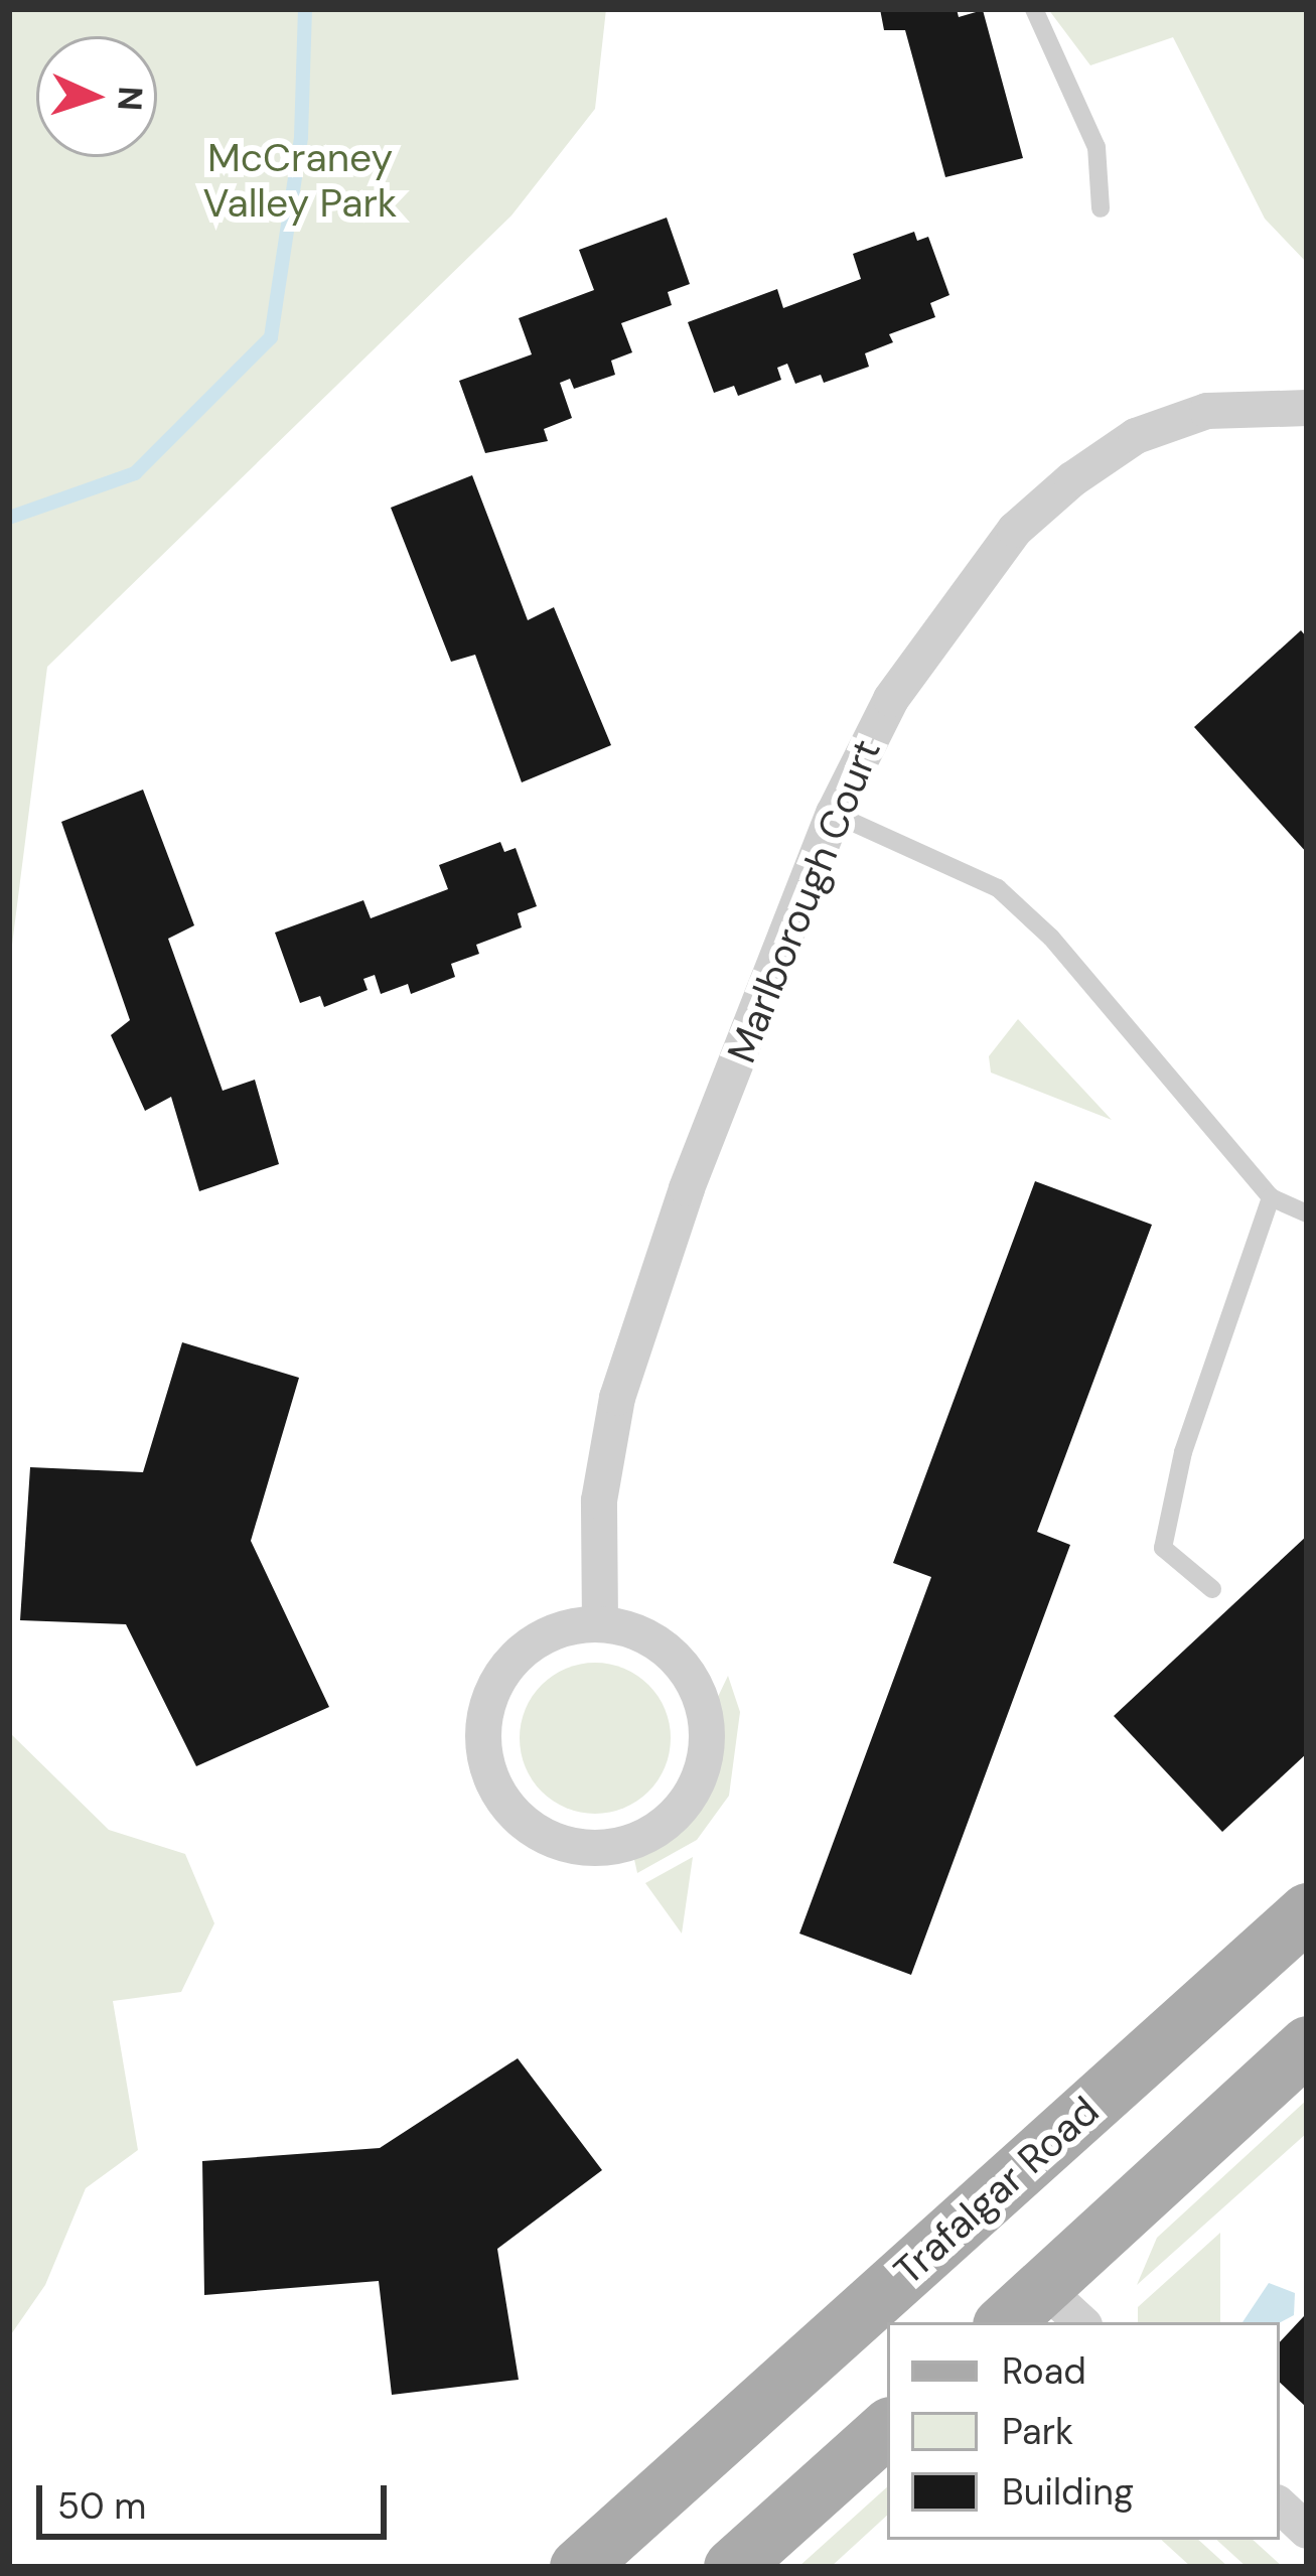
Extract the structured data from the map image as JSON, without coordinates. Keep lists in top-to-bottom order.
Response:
{
  "streets": {
    "main road": ["Trafalgar Road"],
    "street": ["Marlborough Court"]
  },
  "parks": ["McCraney Valley Park"],
  "legend": ["Road", "Park", "Building"],
  "scale_bar": "50 m",
  "north": "right"
}
